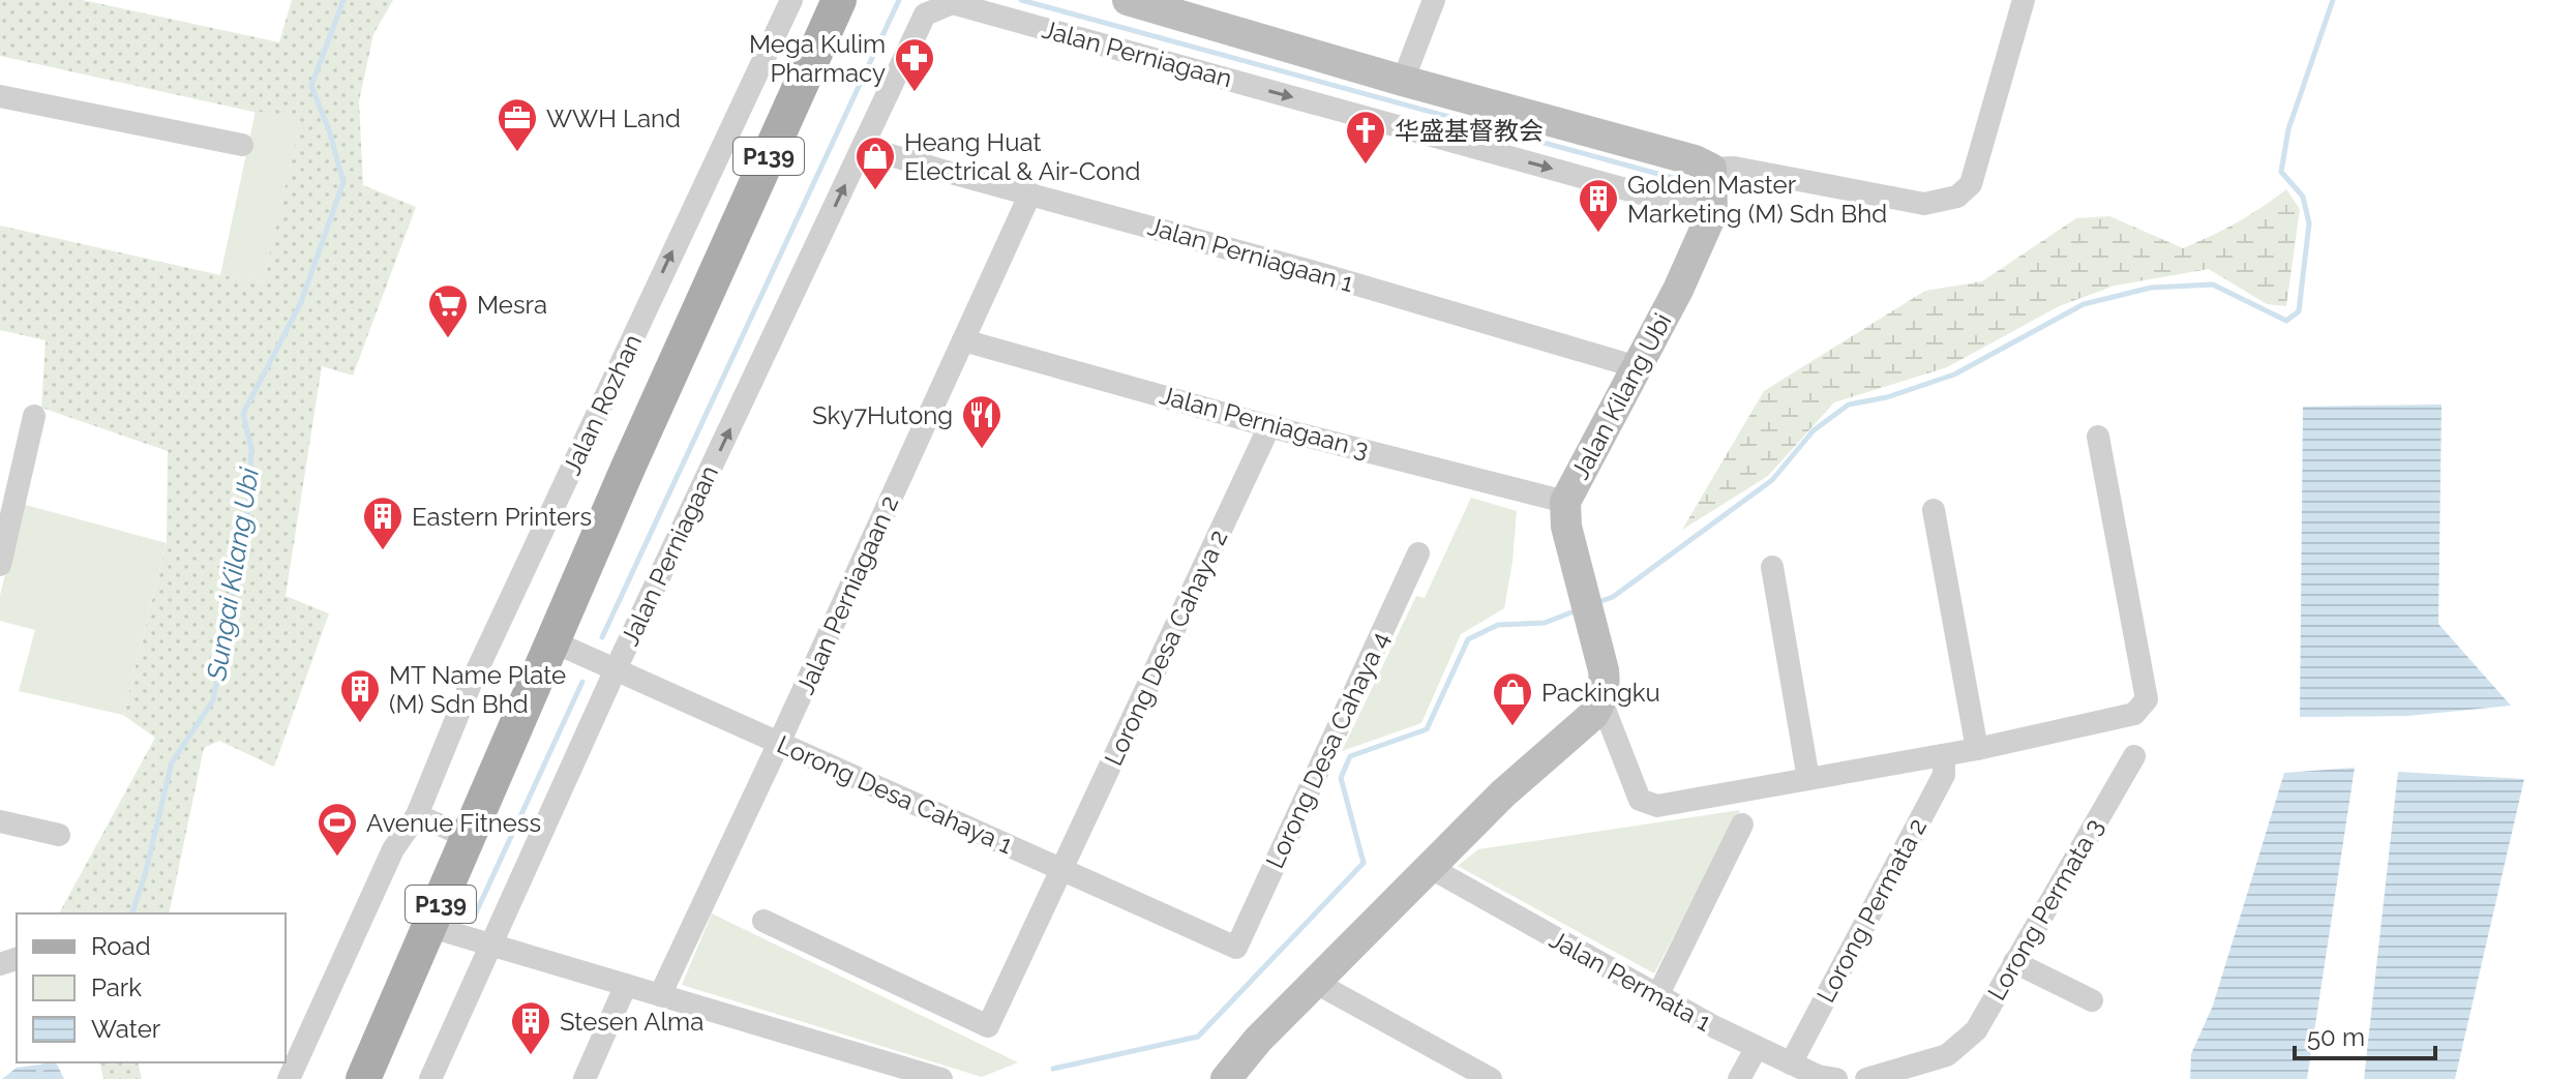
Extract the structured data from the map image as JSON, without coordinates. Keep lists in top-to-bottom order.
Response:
{
  "streets": {
    "main road": ["P139", "Jalan Kilang Ubi", "Jalan Rozhan"],
    "street": [
      "Jalan Perniagaan",
      "Jalan Perniagaan 1",
      "Jalan Perniagaan 3",
      "Jalan Perniagaan 2",
      "Lorong Desa Cahaya 2",
      "Lorong Desa Cahaya 4",
      "Lorong Desa Cahaya 1",
      "Lorong Permata 3",
      "Lorong Permata 2",
      "Jalan Permata 1"
    ]
  },
  "crossings": [
    ["Jalan Perniagaan", "Jalan Perniagaan 1"],
    ["Jalan Perniagaan", "Jalan Kilang Ubi"],
    ["Jalan Perniagaan", "Lorong Desa Cahaya 1"],
    ["Jalan Perniagaan 1", "Jalan Kilang Ubi"],
    ["Jalan Perniagaan 1", "Jalan Perniagaan 2"],
    ["Jalan Kilang Ubi", "Jalan Perniagaan 3"],
    ["Jalan Rozhan", "Lorong Desa Cahaya 1"],
    ["Jalan Perniagaan 3", "Jalan Perniagaan 2"],
    ["Jalan Perniagaan 3", "Lorong Desa Cahaya 2"],
    ["Jalan Perniagaan 2", "Lorong Desa Cahaya 1"],
    ["Lorong Desa Cahaya 2", "Lorong Desa Cahaya 1"],
    ["Lorong Desa Cahaya 4", "Lorong Desa Cahaya 1"],
    ["Lorong Permata 2", "Jalan Permata 1"]
  ],
  "one_way": ["Jalan Rozhan"],
  "water": ["Sungai Kilang Ubi"],
  "places": {
    "pharmacy": ["Mega Kulim Pharmacy"],
    "office": ["WWH Land"],
    "church": ["华盛基督教会"],
    "shop": ["Heang Huat Electrical & Air-Cond", "Packingku"],
    "building": [
      "Golden Master Marketing (M) Sdn Bhd",
      "Eastern Printers",
      "MT Name Plate (M) Sdn Bhd",
      "Stesen Alma"
    ],
    "supermarket": ["Mesra"],
    "restaurant": ["Sky7Hutong"],
    "sports": ["Avenue Fitness"]
  },
  "legend": ["Road", "Park", "Water"],
  "scale_bar": "50 m"
}
